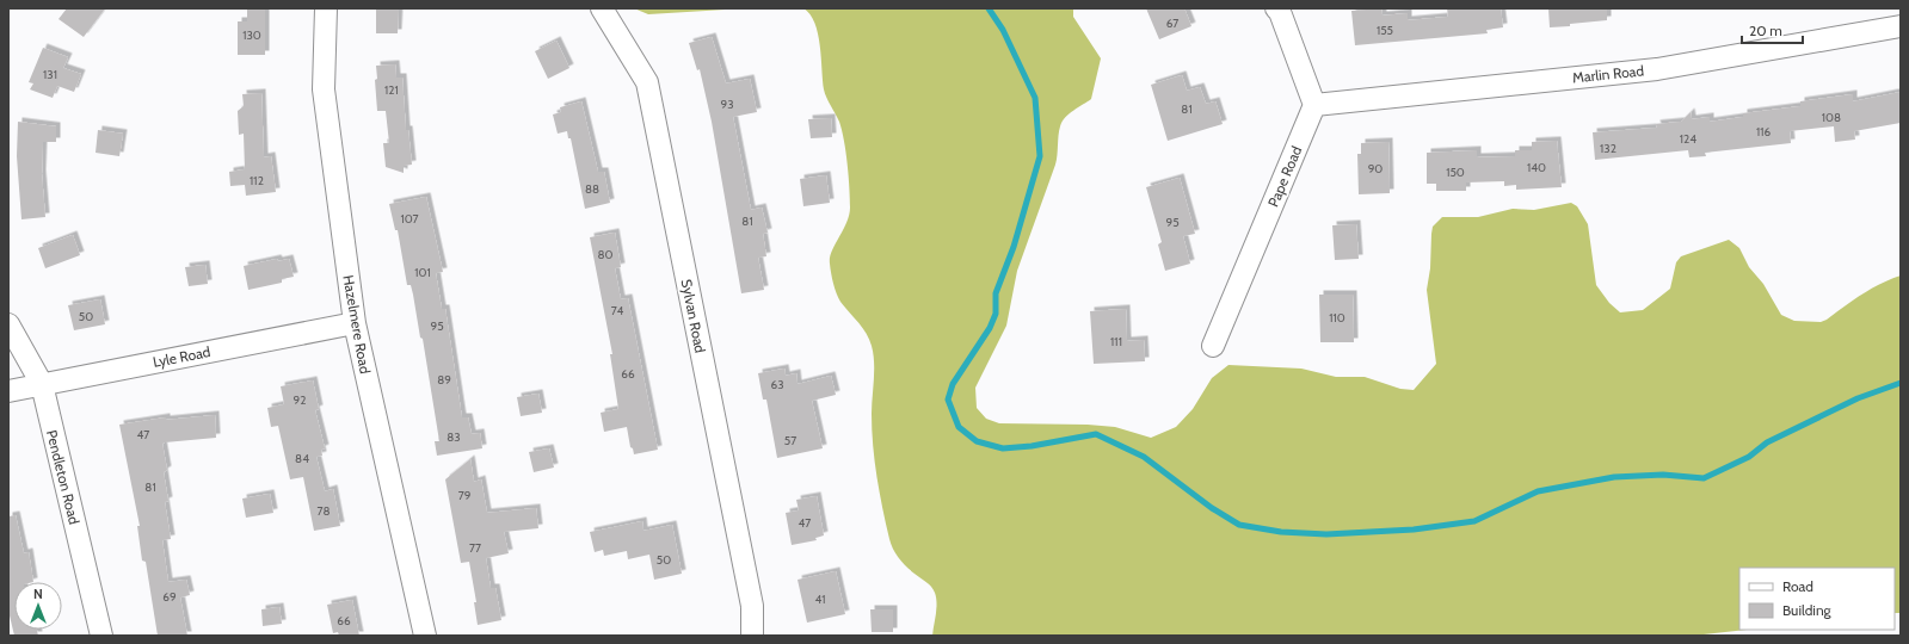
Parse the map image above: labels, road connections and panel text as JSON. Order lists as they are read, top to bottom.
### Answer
{
  "streets": {
    "street": [
      "Marlin Road",
      "Pape Road",
      "Sylvan Road",
      "Hazelmere Road",
      "Lyle Road",
      "Pendleton Road"
    ]
  },
  "crossings": [
    ["Marlin Road", "Pape Road"],
    ["Hazelmere Road", "Lyle Road"],
    ["Lyle Road", "Pendleton Road"]
  ],
  "house_numbers": [
    "67",
    "155",
    "130",
    "131",
    "121",
    "93",
    "81",
    "108",
    "116",
    "124",
    "132",
    "140",
    "90",
    "150",
    "112",
    "88",
    "107",
    "81",
    "95",
    "80",
    "101",
    "74",
    "50",
    "110",
    "95",
    "111",
    "66",
    "89",
    "63",
    "92",
    "47",
    "83",
    "57",
    "84",
    "81",
    "79",
    "78",
    "47",
    "77",
    "50",
    "69",
    "41",
    "66"
  ],
  "legend": ["Road", "Building"],
  "scale_bar": "20 m",
  "north": "top"
}
